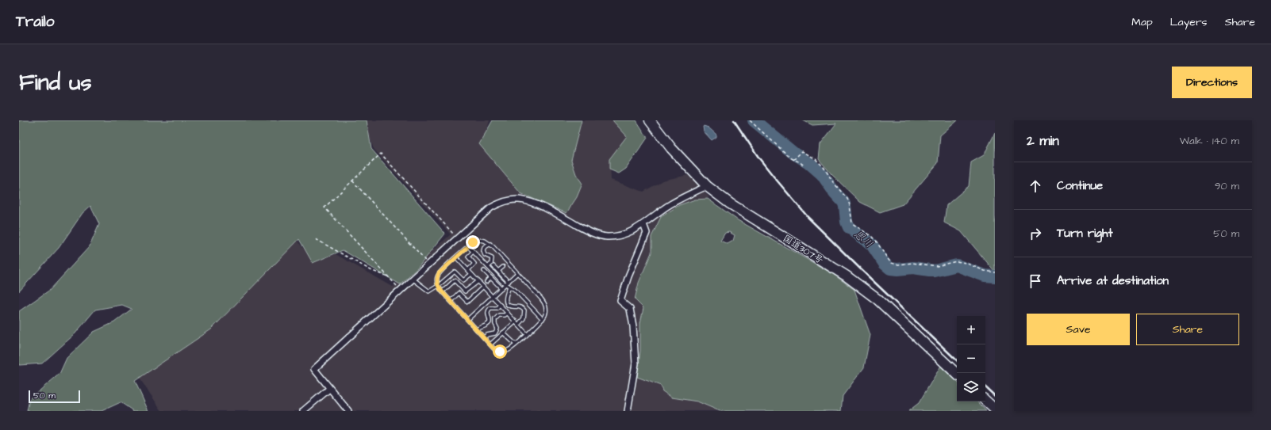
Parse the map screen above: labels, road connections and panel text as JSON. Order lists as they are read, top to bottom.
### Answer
{
  "streets": {
    "highway": ["国道307号"]
  },
  "water": ["思川"],
  "scale_bar": "50 m",
  "page": {
    "header": "Trailo",
    "nav": ["Map", "Layers", "Share"],
    "buttons": [
      "Directions",
      ["Save", "Share"]
    ],
    "title": "Find us",
    "heading": ["2 min", "Walk · 140 m"],
    "list": [
      ["Continue", "90 m"],
      ["Turn right", "50 m"],
      "Arrive at destination"
    ],
    "map_buttons": ["+", "−"],
    "scale": "50 m"
  }
}
